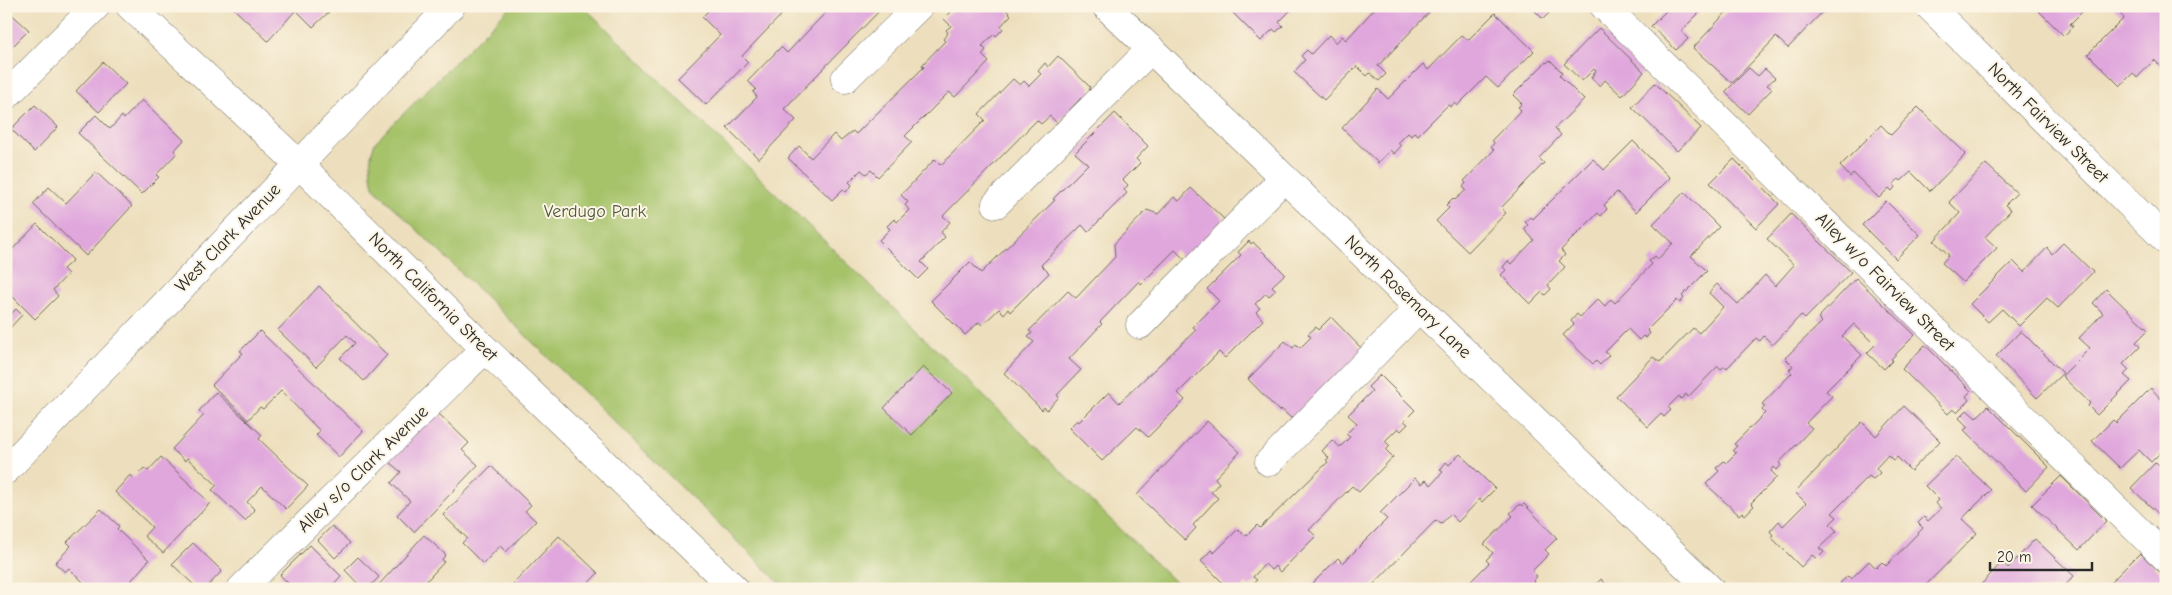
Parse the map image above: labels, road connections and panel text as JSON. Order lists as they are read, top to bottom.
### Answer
{
  "streets": {
    "street": [
      "North Fairview Street",
      "West Clark Avenue",
      "Alley w/o Fairview Street",
      "North California Street",
      "North Rosemary Lane",
      "Alley s/o Clark Avenue"
    ]
  },
  "crossings": [
    ["West Clark Avenue", "North California Street"],
    ["North California Street", "Alley s/o Clark Avenue"]
  ],
  "parks": ["Verdugo Park"],
  "scale_bar": "20 m"
}
